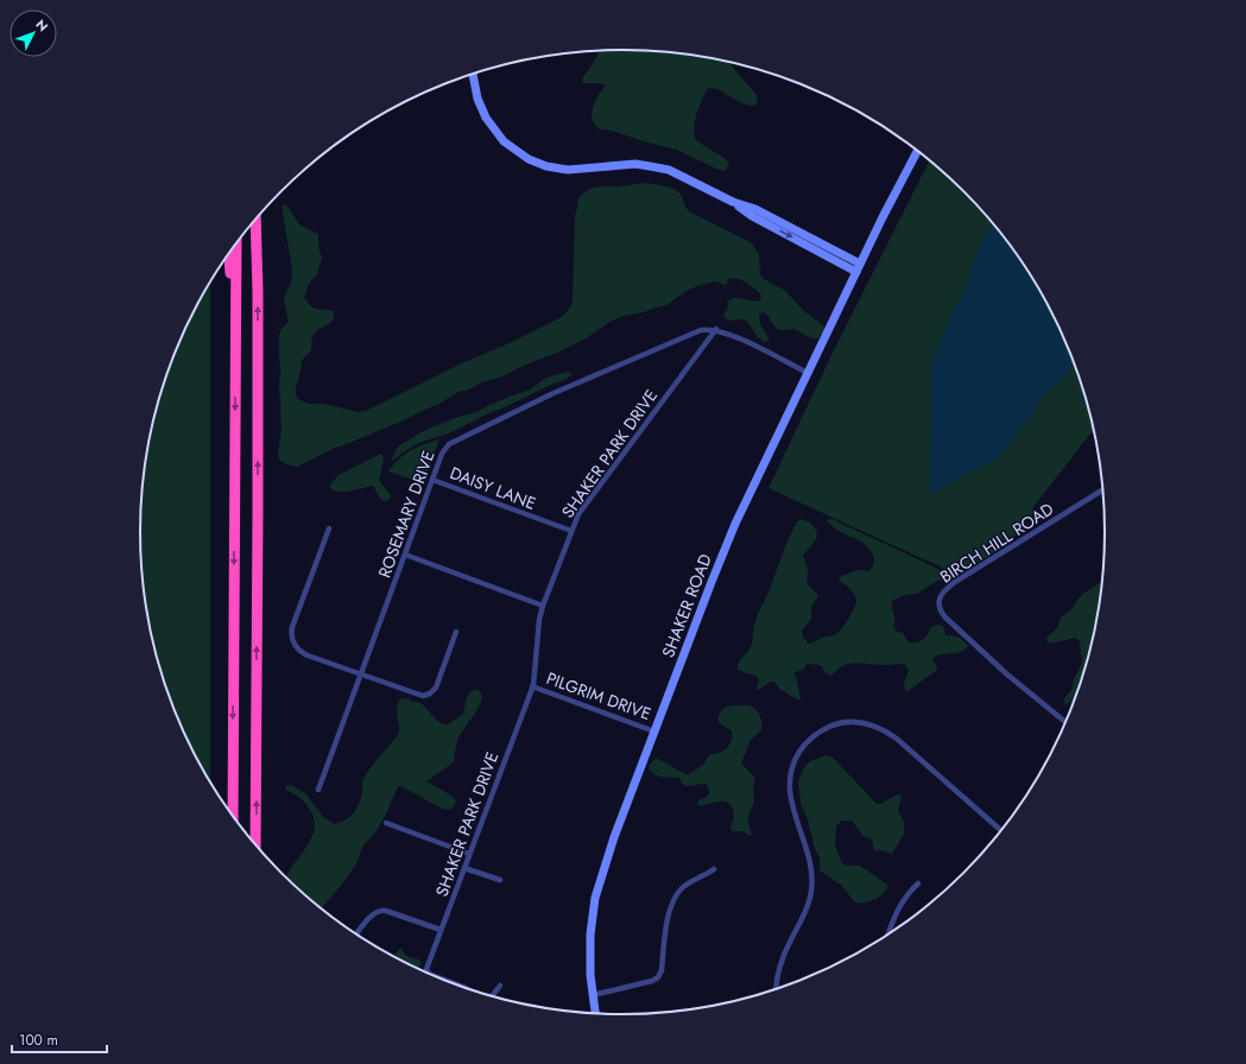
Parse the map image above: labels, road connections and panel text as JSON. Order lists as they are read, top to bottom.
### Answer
{
  "streets": {
    "main road": ["SHAKER ROAD"],
    "street": [
      "SHAKER PARK DRIVE",
      "DAISY LANE",
      "ROSEMARY DRIVE",
      "BIRCH HILL ROAD",
      "PILGRIM DRIVE"
    ]
  },
  "crossings": [
    ["SHAKER PARK DRIVE", "DAISY LANE"],
    ["SHAKER PARK DRIVE", "ROSEMARY DRIVE"],
    ["SHAKER PARK DRIVE", "PILGRIM DRIVE"],
    ["DAISY LANE", "ROSEMARY DRIVE"],
    ["SHAKER ROAD", "PILGRIM DRIVE"]
  ],
  "scale_bar": "100 m",
  "north": "top right"
}
